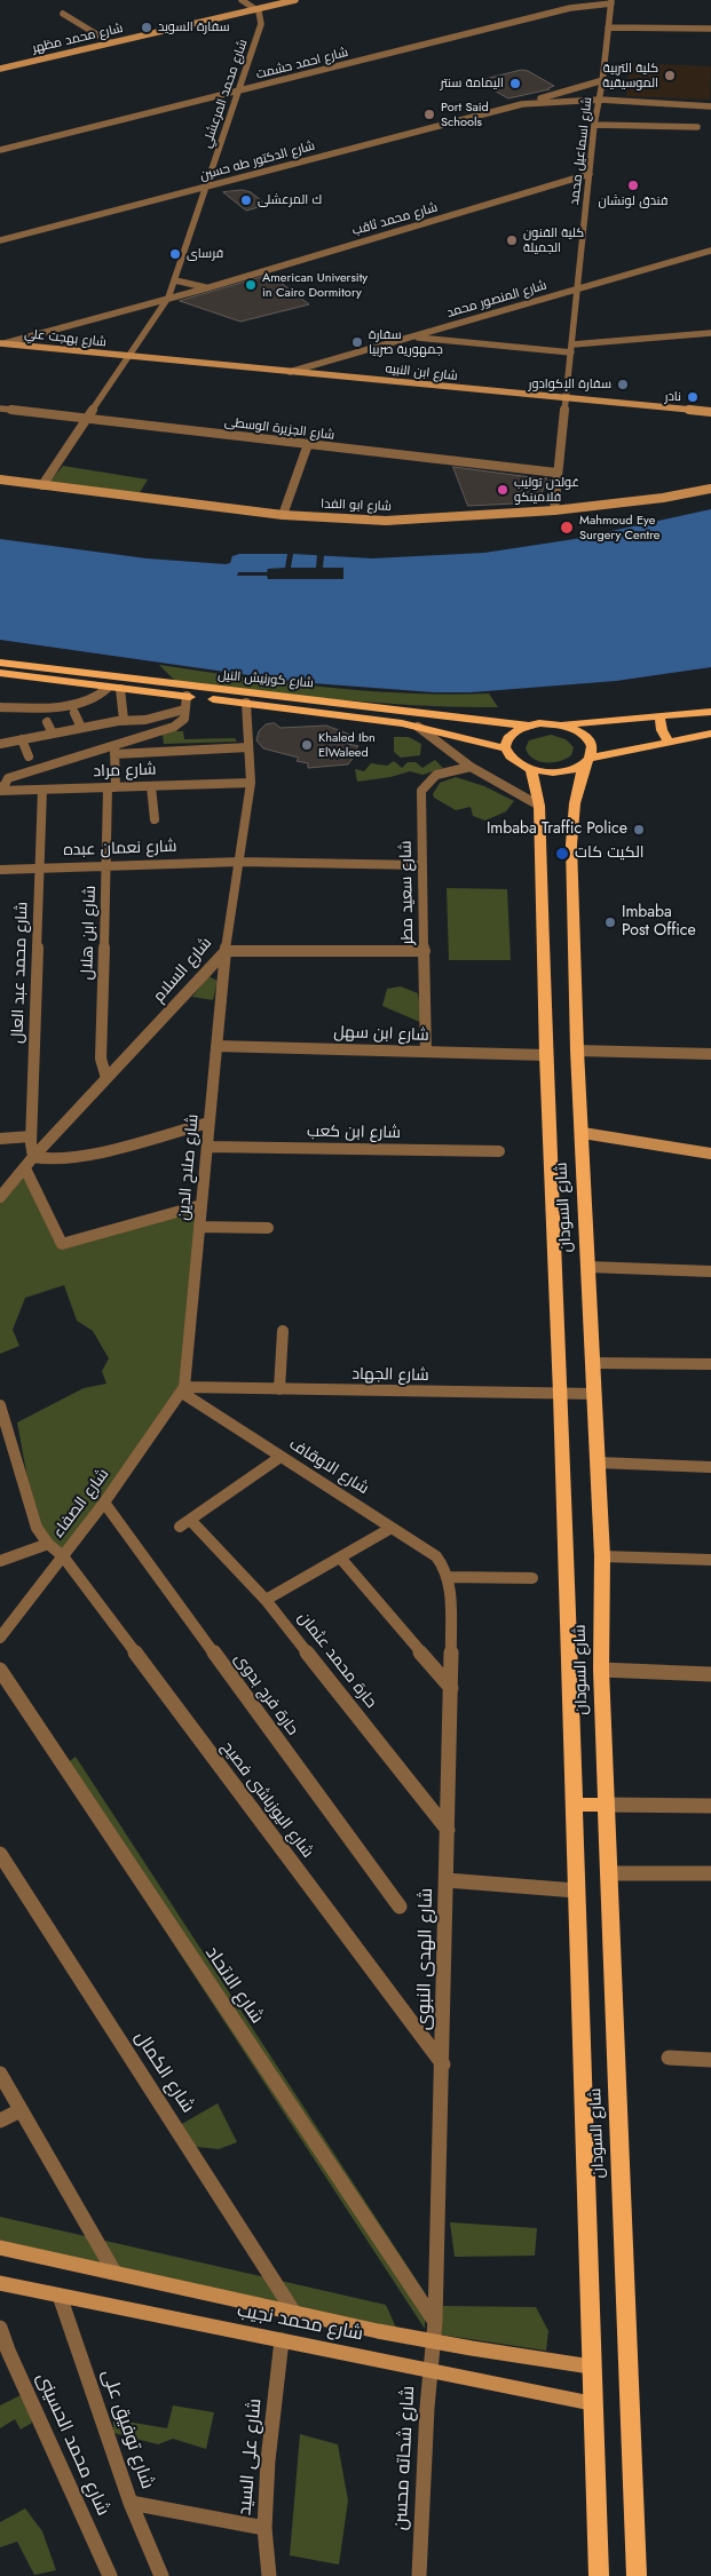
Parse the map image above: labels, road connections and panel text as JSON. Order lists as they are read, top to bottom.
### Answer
{
  "streets": {
    "main road": ["شارع كورنيش النيل", "شارع السودان"],
    "street": [
      "شارع محمد مظهر",
      "شارع احمد حشمت",
      "شارع محمد المرعشلي",
      "شارع اسماعيل محمد",
      "شارع الدكتور طه حسين",
      "شارع محمد ثاقب",
      "شارع المنصور محمد",
      "شارع بهجت علي",
      "شارع ابن النبيه",
      "شارع الجزيرة الوسطى",
      "شارع ابو الفدا",
      "شارع مراد",
      "شارع نعمان عبده",
      "شارع سعيد مطر",
      "شارع ابن هلال",
      "شارع السلام",
      "شارع محمد عبد العال",
      "شارع ابن سهل",
      "شارع ابن كعب",
      "شارع صلاح الدين",
      "شارع الجهاد",
      "شارع الاوقاف",
      "شارع الصفاء",
      "حارة محمد عثمان",
      "حارة فرج بدوى",
      "شارع اليوزباشى فصيح",
      "شارع الهدى النبوى",
      "شارع الاتحاد",
      "شارع الكمال",
      "شارع محمد نجيب",
      "شارع توفيق على",
      "شارع محمد الحسينى",
      "شارع على السيد",
      "شارع شحاته محسن"
    ]
  },
  "crossings": [
    ["شارع محمد مظهر", "شارع محمد المرعشلي"],
    ["شارع احمد حشمت", "شارع محمد المرعشلي"],
    ["شارع احمد حشمت", "شارع اسماعيل محمد"],
    ["شارع محمد المرعشلي", "شارع الدكتور طه حسين"],
    ["شارع محمد المرعشلي", "شارع محمد ثاقب"],
    ["شارع محمد المرعشلي", "شارع بهجت علي"],
    ["شارع محمد المرعشلي", "شارع ابن النبيه"],
    ["شارع محمد المرعشلي", "شارع الجزيرة الوسطى"],
    ["شارع محمد المرعشلي", "شارع ابو الفدا"],
    ["شارع اسماعيل محمد", "شارع الدكتور طه حسين"],
    ["شارع اسماعيل محمد", "شارع محمد ثاقب"],
    ["شارع اسماعيل محمد", "شارع المنصور محمد"],
    ["شارع اسماعيل محمد", "شارع ابن النبيه"],
    ["شارع اسماعيل محمد", "شارع الجزيرة الوسطى"],
    ["شارع اسماعيل محمد", "شارع ابو الفدا"],
    ["شارع محمد ثاقب", "شارع بهجت علي"],
    ["شارع المنصور محمد", "شارع ابن النبيه"],
    ["شارع بهجت علي", "شارع ابن النبيه"],
    ["شارع كورنيش النيل", "شارع السلام"],
    ["شارع مراد", "شارع ابن هلال"],
    ["شارع مراد", "شارع السلام"],
    ["شارع مراد", "شارع محمد عبد العال"],
    ["شارع نعمان عبده", "شارع سعيد مطر"],
    ["شارع نعمان عبده", "شارع ابن هلال"],
    ["شارع نعمان عبده", "شارع السلام"],
    ["شارع نعمان عبده", "شارع محمد عبد العال"],
    ["شارع سعيد مطر", "شارع ابن سهل"],
    ["شارع ابن هلال", "شارع السلام"],
    ["شارع السلام", "شارع محمد عبد العال"],
    ["شارع السلام", "شارع صلاح الدين"],
    ["شارع ابن سهل", "شارع صلاح الدين"],
    ["شارع ابن سهل", "شارع السودان"],
    ["شارع ابن كعب", "شارع صلاح الدين"],
    ["شارع صلاح الدين", "شارع الجهاد"],
    ["شارع صلاح الدين", "شارع الاوقاف"],
    ["شارع صلاح الدين", "شارع الصفاء"],
    ["شارع السودان", "شارع الجهاد"],
    ["شارع السودان", "شارع محمد نجيب"],
    ["شارع الجهاد", "شارع الاوقاف"],
    ["شارع الجهاد", "شارع الصفاء"],
    ["شارع الاوقاف", "شارع الصفاء"],
    ["شارع الاوقاف", "حارة محمد عثمان"],
    ["شارع الاوقاف", "شارع الهدى النبوى"],
    ["شارع الصفاء", "حارة فرج بدوى"],
    ["شارع الصفاء", "شارع اليوزباشى فصيح"],
    ["حارة محمد عثمان", "شارع الهدى النبوى"],
    ["شارع اليوزباشى فصيح", "شارع الهدى النبوى"],
    ["شارع الهدى النبوى", "شارع الاتحاد"],
    ["شارع الهدى النبوى", "شارع محمد نجيب"],
    ["شارع الهدى النبوى", "شارع شحاته محسن"],
    ["شارع الكمال", "شارع محمد نجيب"],
    ["شارع محمد نجيب", "شارع توفيق على"],
    ["شارع محمد نجيب", "شارع على السيد"],
    ["شارع محمد نجيب", "شارع شحاته محسن"]
  ],
  "places": [
    "سفارة السويد",
    "كلية التربية الموسيقية",
    "اليمامة سنتر",
    "Port Said Schools",
    "فندق لونشان",
    "ك المرعشلى",
    "كلية الفنون الجميلة",
    "فرساى",
    "American University in Cairo Dormitory",
    "سفارة جمهورية صربيا",
    "سفارة الإكوادور",
    "نادر",
    "غولدن توليب فلامينكو",
    "Mahmoud Eye Surgery Centre",
    "Khaled Ibn ElWaleed",
    "Imbaba Traffic Police",
    "الکيت کات",
    "Imbaba Post Office"
  ]
}
